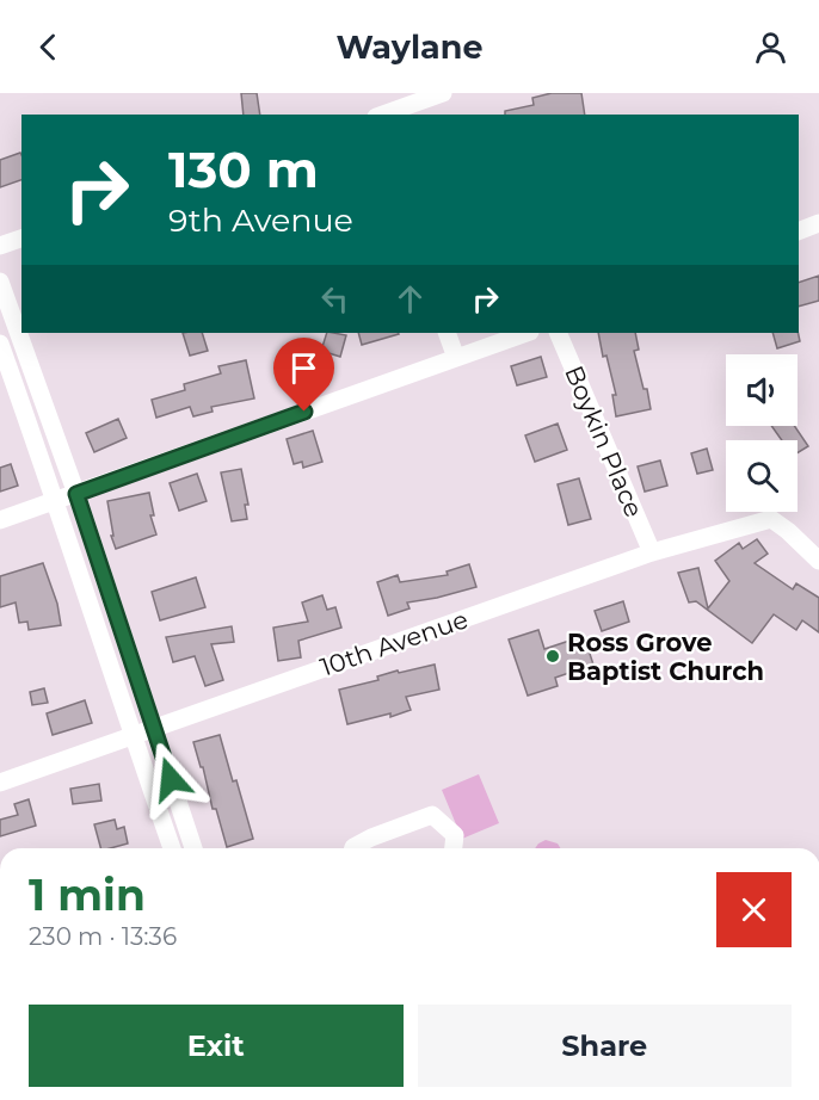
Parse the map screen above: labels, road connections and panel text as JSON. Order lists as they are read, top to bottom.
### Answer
{
  "streets": {
    "street": ["Boykin Place", "10th Avenue"]
  },
  "crossings": [
    ["Boykin Place", "10th Avenue"]
  ],
  "places": ["Ross Grove Baptist Church"],
  "page": {
    "header": "Waylane",
    "turn": ["130 m", "9th Avenue"],
    "heading": ["1 min", "230 m · 13:36"],
    "buttons": ["Exit", "Share"]
  }
}
